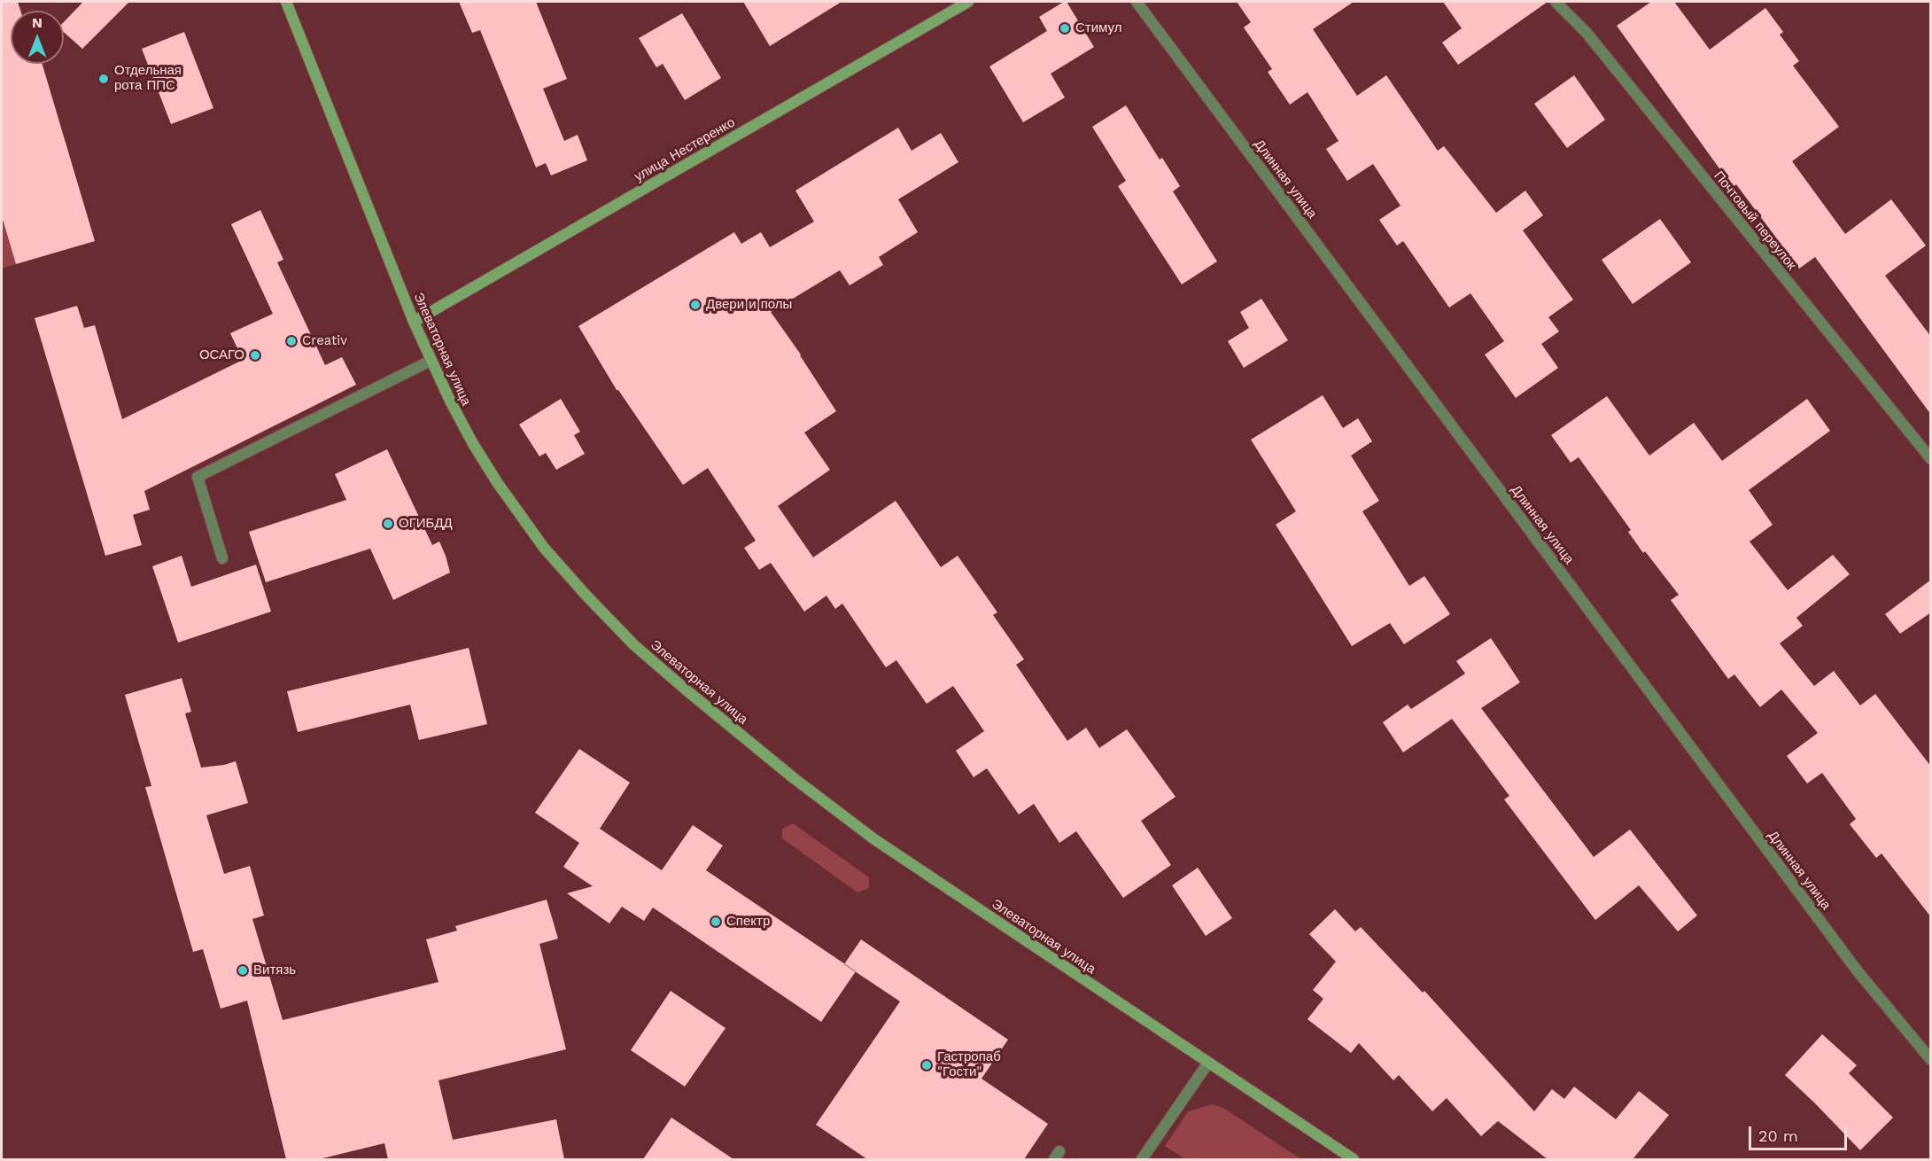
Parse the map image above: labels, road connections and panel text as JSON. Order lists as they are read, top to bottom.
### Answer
{
  "streets": {
    "street": [
      "улица Нестеренко",
      "Длинная улица",
      "Почтовый переулок",
      "Элеваторная улица"
    ]
  },
  "crossings": [
    ["улица Нестеренко", "Элеваторная улица"]
  ],
  "places": [
    "Стимул",
    "Отдельная рота ППС",
    "Двери и полы",
    "Creativ",
    "ОСАГО",
    "ОГИБДД",
    "Спектр",
    "Витязь",
    "Гастропаб \"Гости\""
  ],
  "scale_bar": "20 m",
  "north": "top"
}
